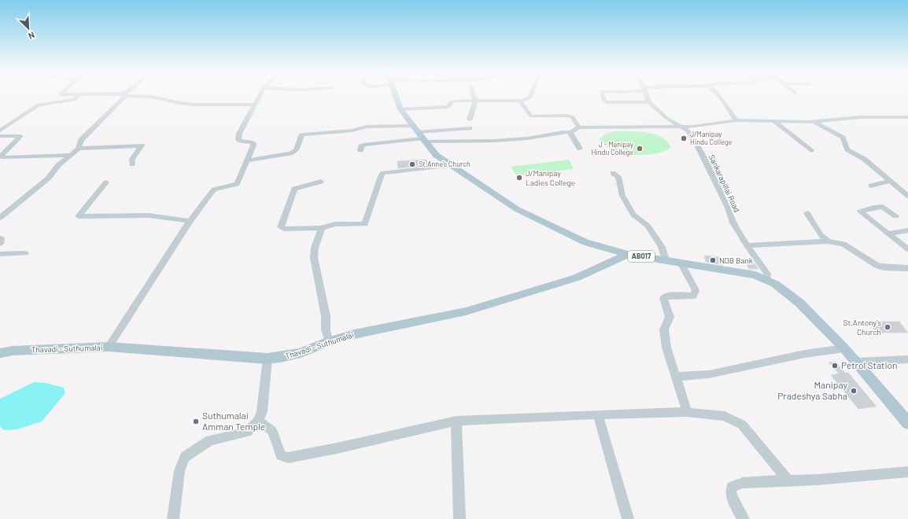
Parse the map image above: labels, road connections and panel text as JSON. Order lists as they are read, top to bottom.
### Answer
{
  "streets": {
    "main road": ["AB017", "Thavadi - Suthumalai"],
    "street": ["Sankarapillai Road"]
  },
  "crossings": [
    ["Sankarapillai Road", "AB017"],
    ["AB017", "Thavadi - Suthumalai"]
  ],
  "places": [
    "J/Manipay Hindu College",
    "J - Manipay Hindu College",
    "St.Anne's Church",
    "J/Manipay Ladies College",
    "NDB Bank",
    "St.Antony's Church",
    "Petrol Station",
    "Manipay Pradeshya Sabha",
    "Suthumalai Amman Temple"
  ],
  "north": "bottom right"
}
